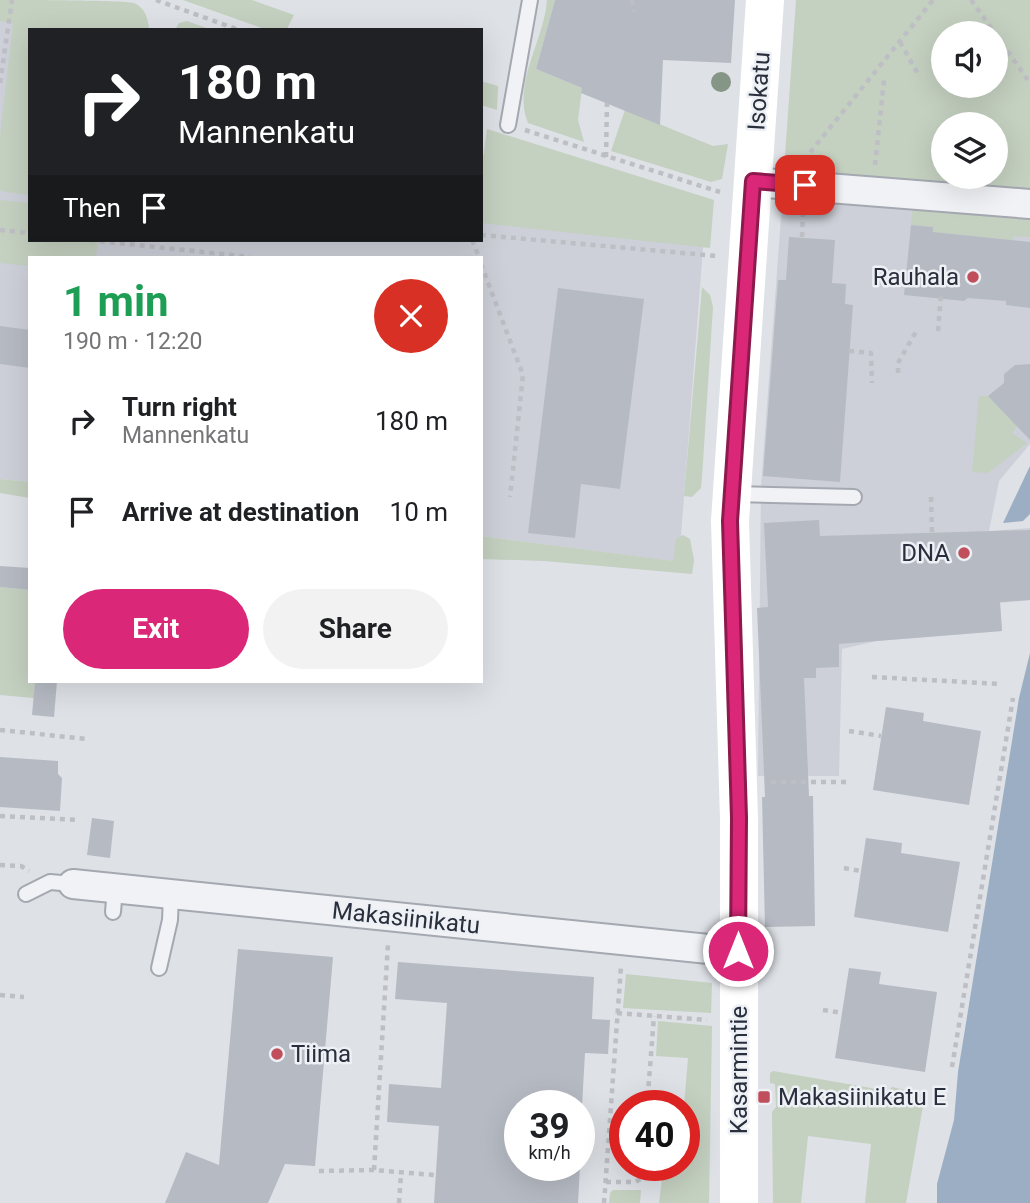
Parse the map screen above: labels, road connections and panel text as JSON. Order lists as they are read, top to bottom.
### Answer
{
  "streets": {
    "street": ["Isokatu", "Makasiinikatu", "Kasarmintie"]
  },
  "crossings": [
    ["Isokatu", "Kasarmintie"],
    ["Makasiinikatu", "Kasarmintie"]
  ],
  "places": {
    "other": ["Rauhala", "DNA", "Tiima"],
    "transit": ["Makasiinikatu E"]
  },
  "page": {
    "turn": ["180 m", "Mannenkatu"],
    "then": "Then",
    "heading": ["1 min", "190 m · 12:20"],
    "list": [
      {
        "name": "Turn right",
        "note": "Mannenkatu",
        "value": "180 m"
      },
      {
        "name": "Arrive at destination",
        "value": "10 m"
      }
    ],
    "buttons": ["Exit", "Share"],
    "speed": "39 km/h",
    "limit": "40"
  }
}
